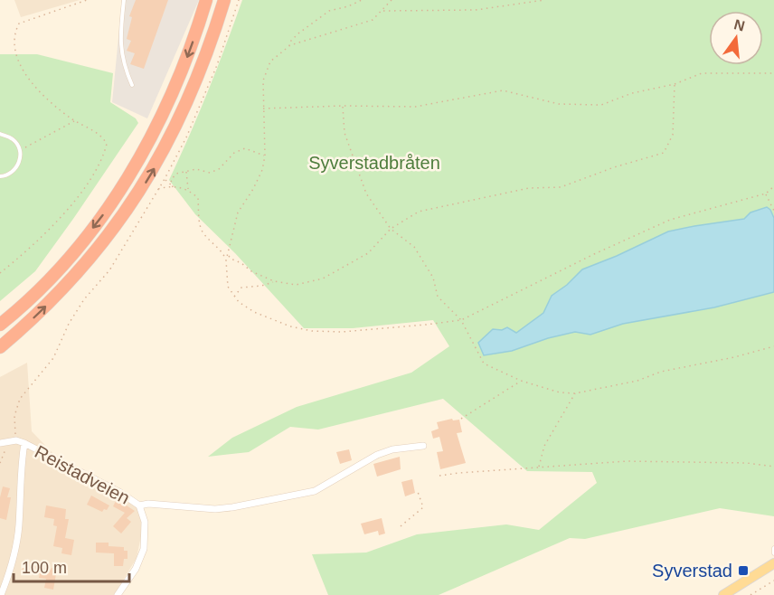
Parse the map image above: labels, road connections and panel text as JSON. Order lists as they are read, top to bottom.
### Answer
{
  "streets": {
    "street": ["Reistadveien"]
  },
  "parks": ["Syverstadbråten"],
  "places": {
    "transit": ["Syverstad"]
  },
  "scale_bar": "100 m",
  "north": "top"
}
